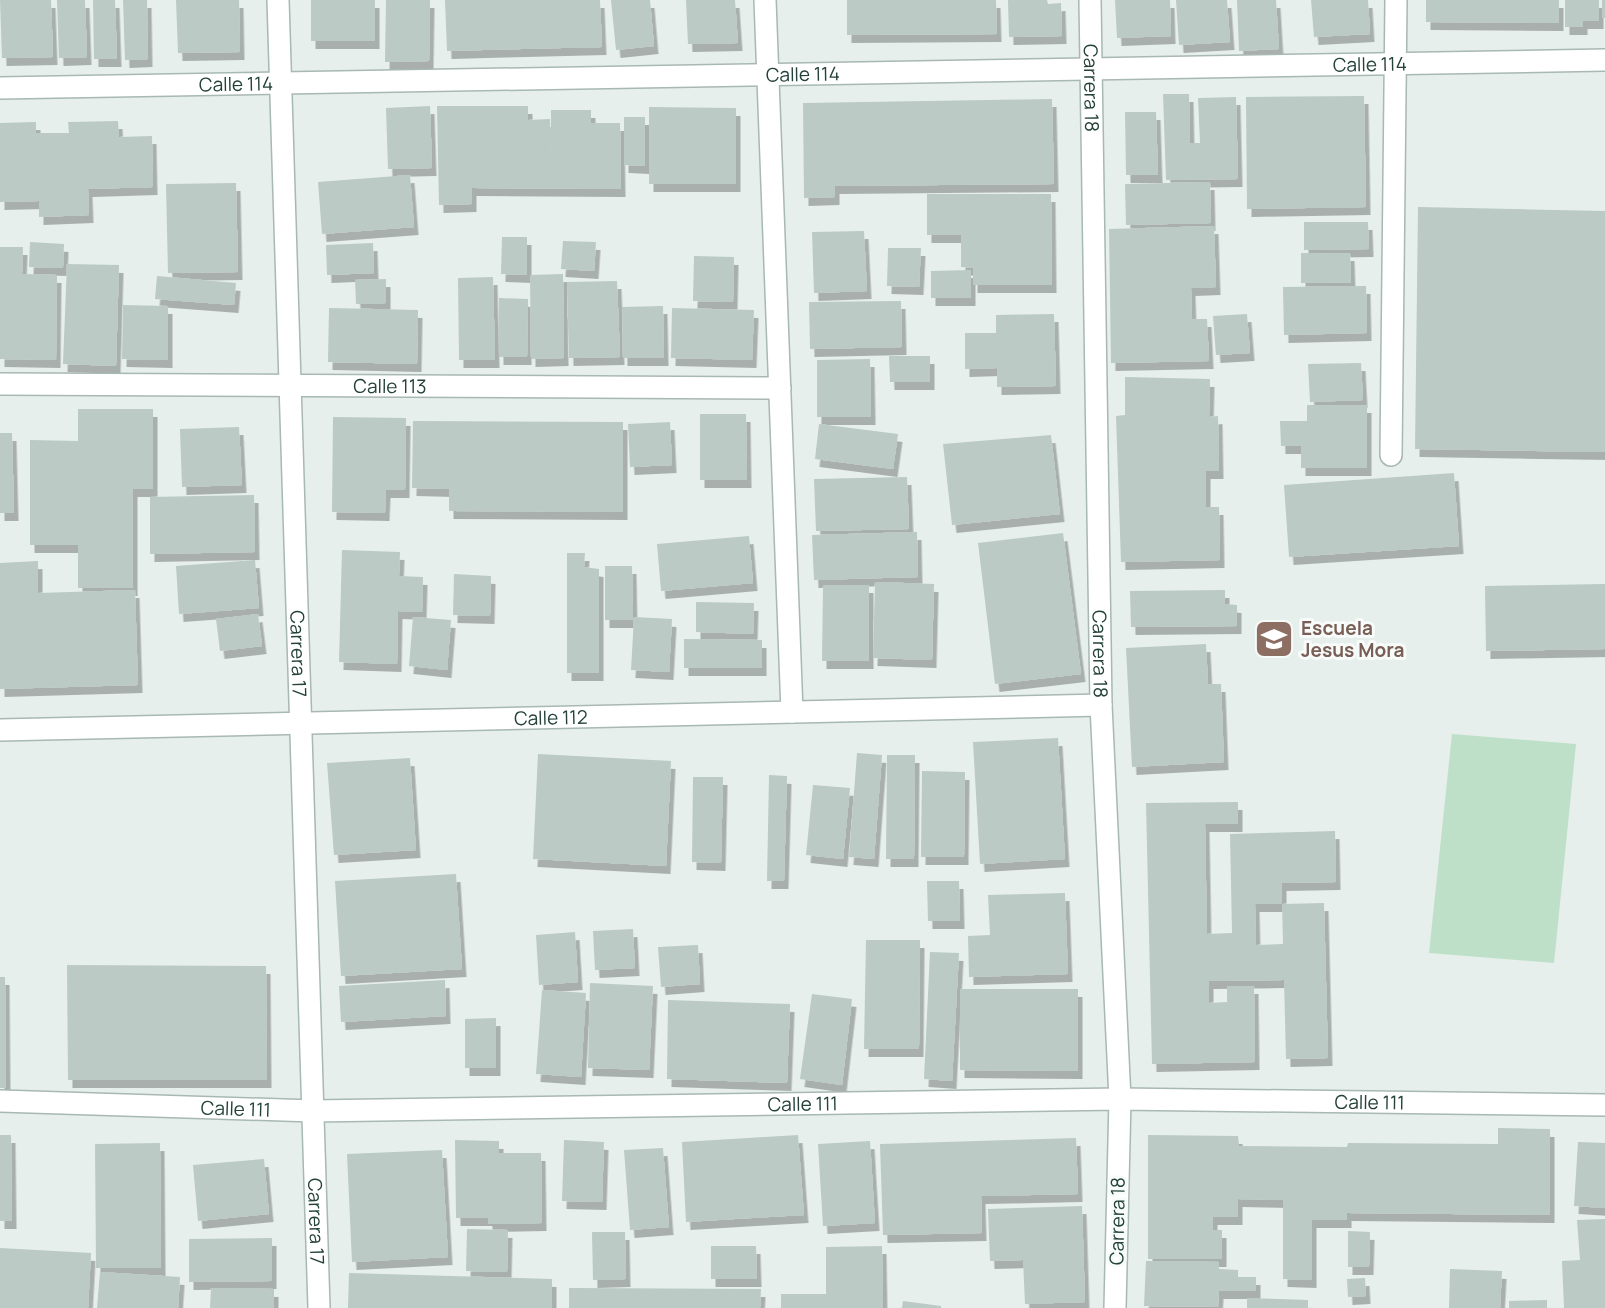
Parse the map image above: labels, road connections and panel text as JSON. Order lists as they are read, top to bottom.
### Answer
{
  "streets": {
    "street": [
      "Calle 114",
      "Carrera 18",
      "Calle 113",
      "Carrera 17",
      "Calle 112",
      "Calle 111"
    ]
  },
  "crossings": [
    ["Calle 114", "Carrera 18"],
    ["Calle 114", "Carrera 17"],
    ["Carrera 18", "Calle 112"],
    ["Carrera 18", "Calle 111"],
    ["Calle 113", "Carrera 17"],
    ["Carrera 17", "Calle 112"],
    ["Carrera 17", "Calle 111"]
  ],
  "places": {
    "school or university": ["Escuela Jesus Mora"]
  }
}
